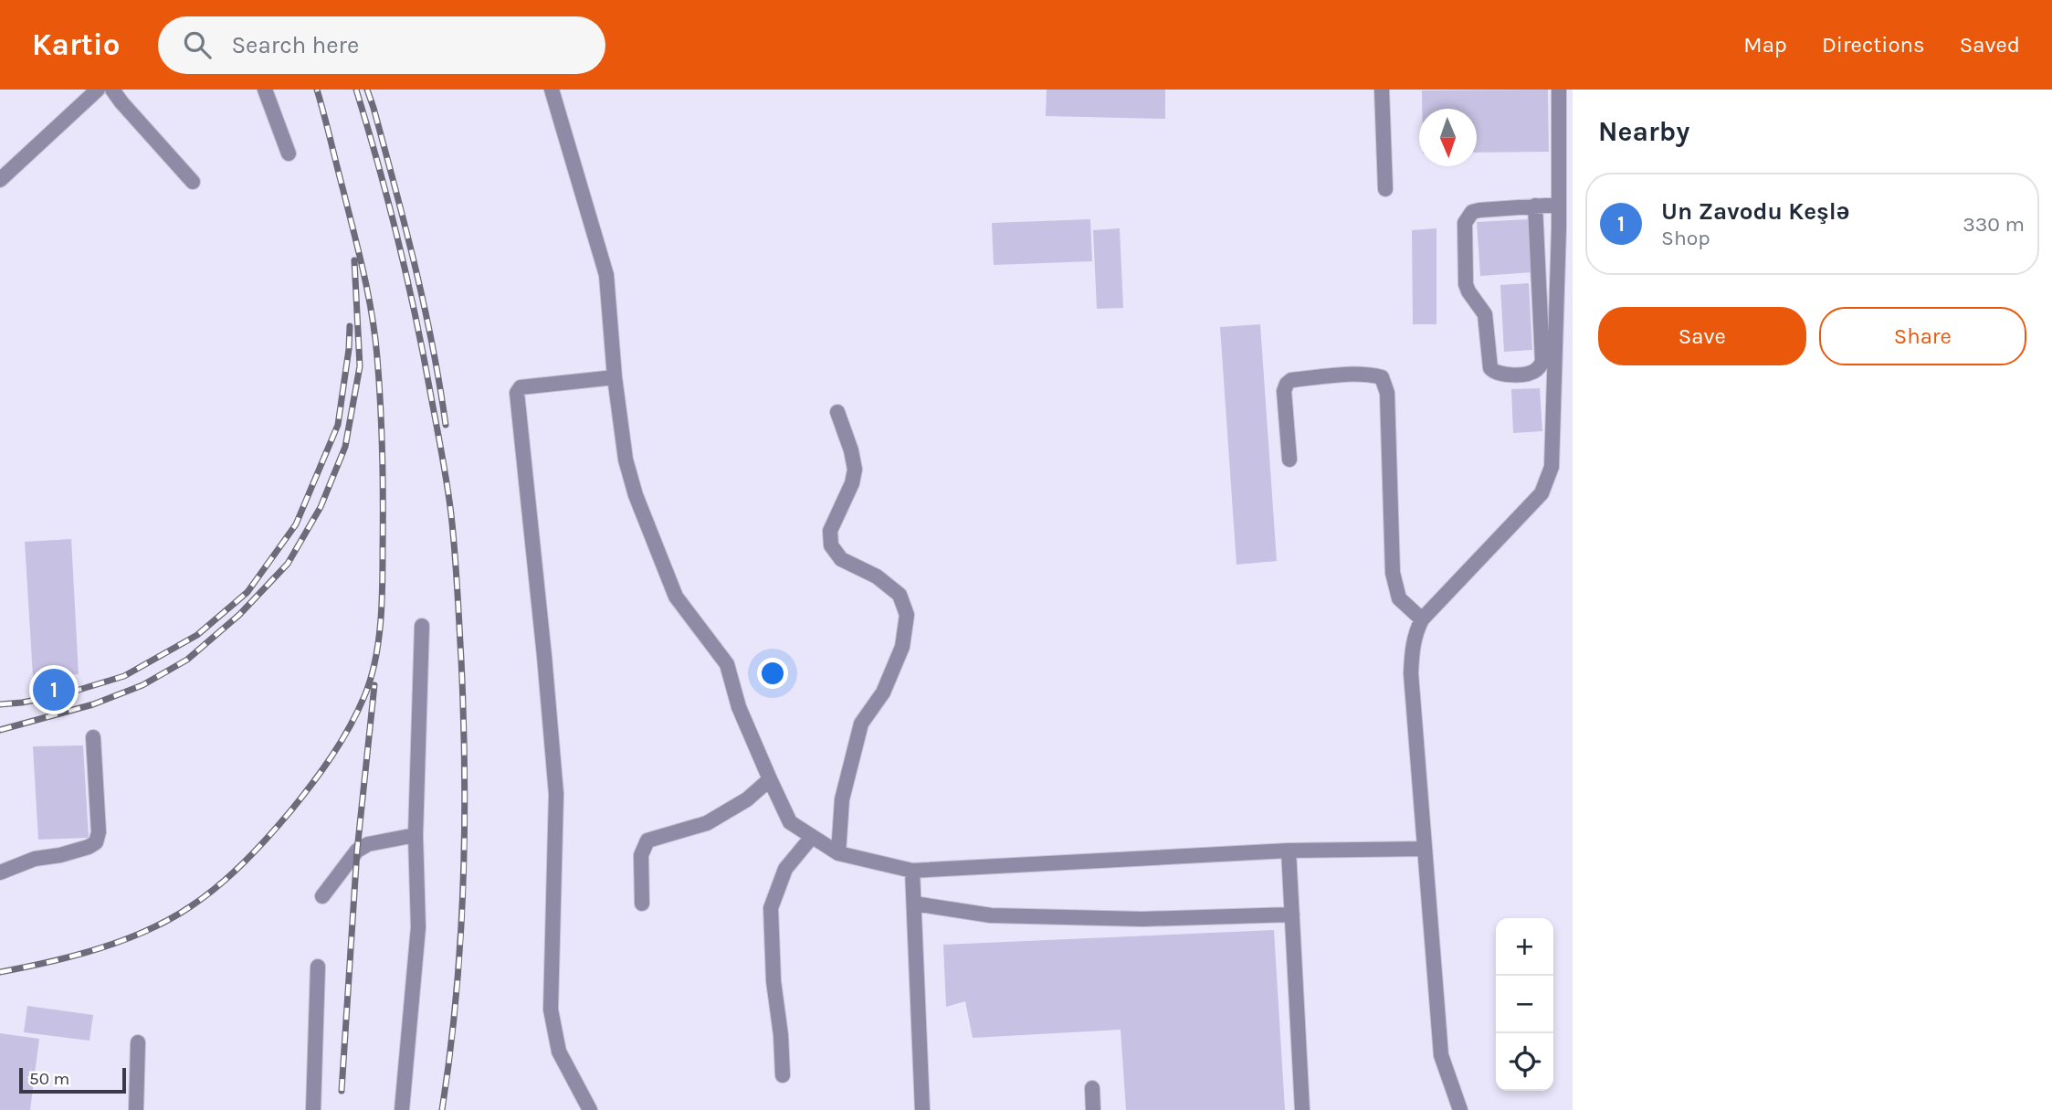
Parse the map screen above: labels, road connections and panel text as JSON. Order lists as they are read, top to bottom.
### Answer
{
  "scale_bar": "50 m",
  "north": "bottom",
  "page": {
    "header": "Kartio",
    "search": "Search here",
    "nav": ["Map", "Directions", "Saved"],
    "heading": "Nearby",
    "list": [
      {
        "mark": "1",
        "name": "Un Zavodu Keşlə",
        "note": "Shop",
        "value": "330 m"
      }
    ],
    "buttons": ["Save", "Share"],
    "pins": "1",
    "map_buttons": ["+", "−"],
    "scale": "50 m"
  }
}
